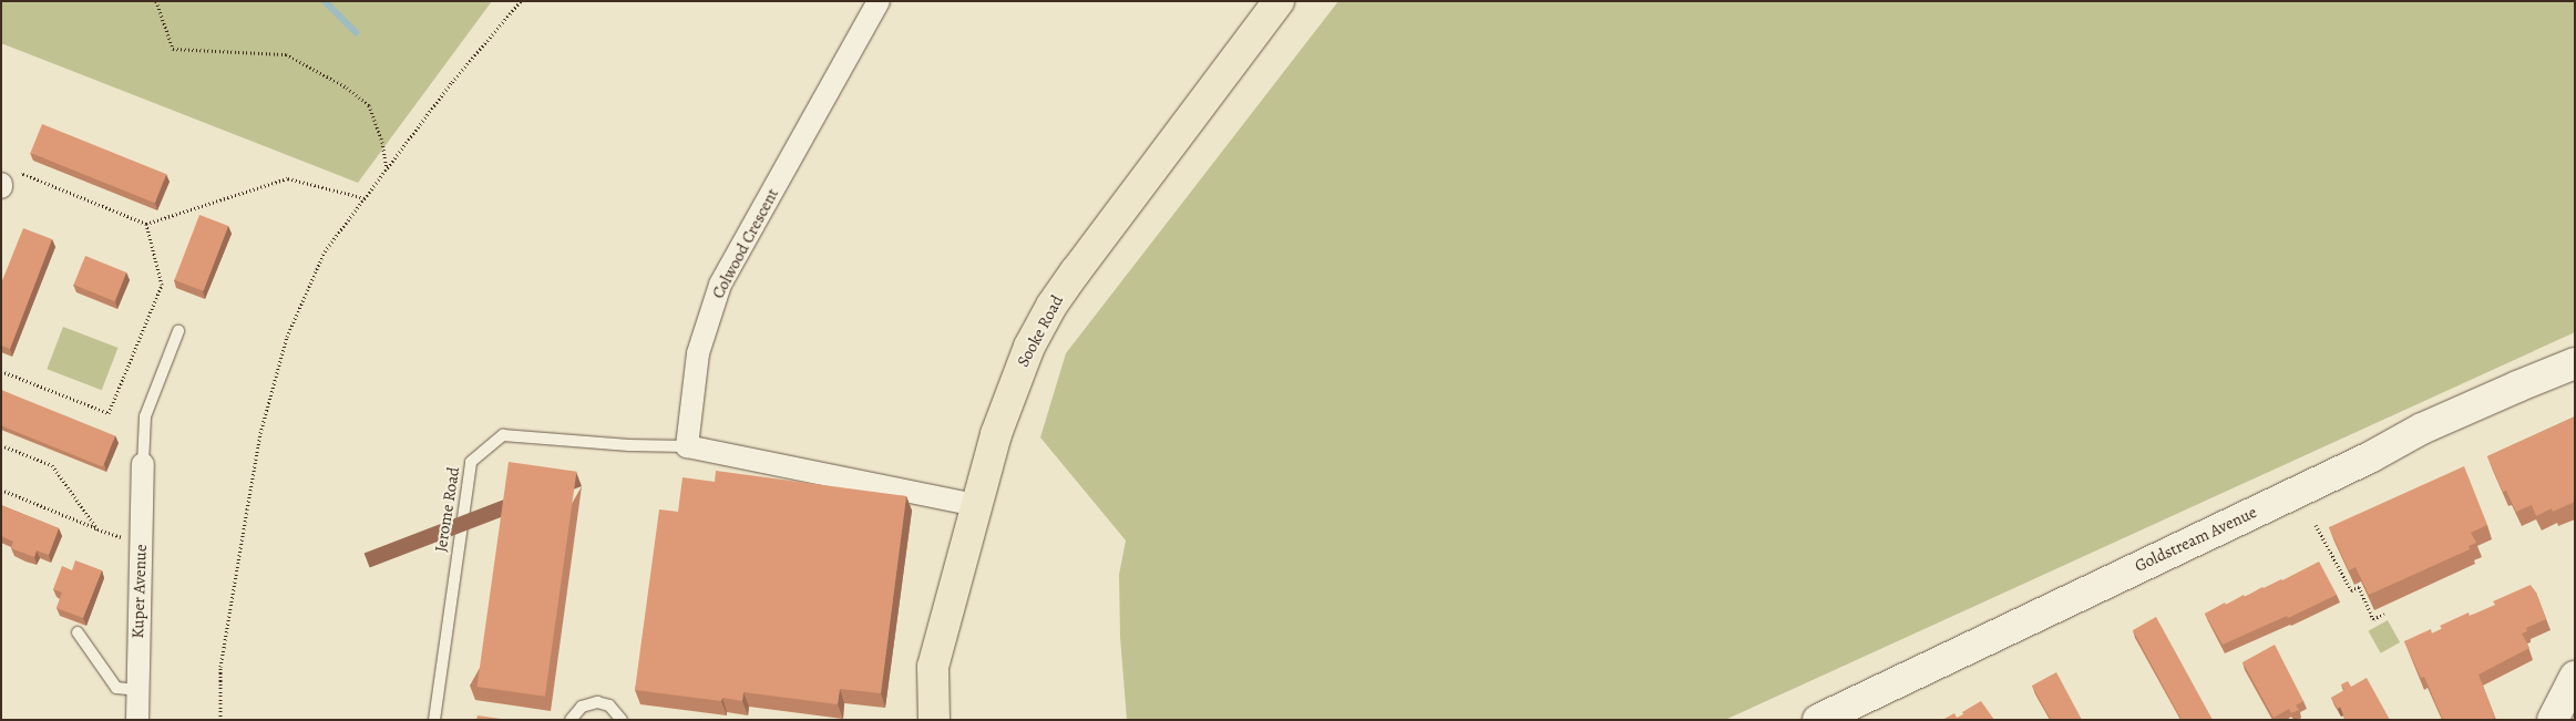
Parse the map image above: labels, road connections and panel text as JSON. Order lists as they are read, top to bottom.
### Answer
{
  "streets": {
    "main road": ["Sooke Road"],
    "street": ["Colwood Crescent", "Goldstream Avenue", "Kuper Avenue"],
    "lane": ["Jerome Road"]
  },
  "crossings": [
    ["Colwood Crescent", "Jerome Road"]
  ]
}
